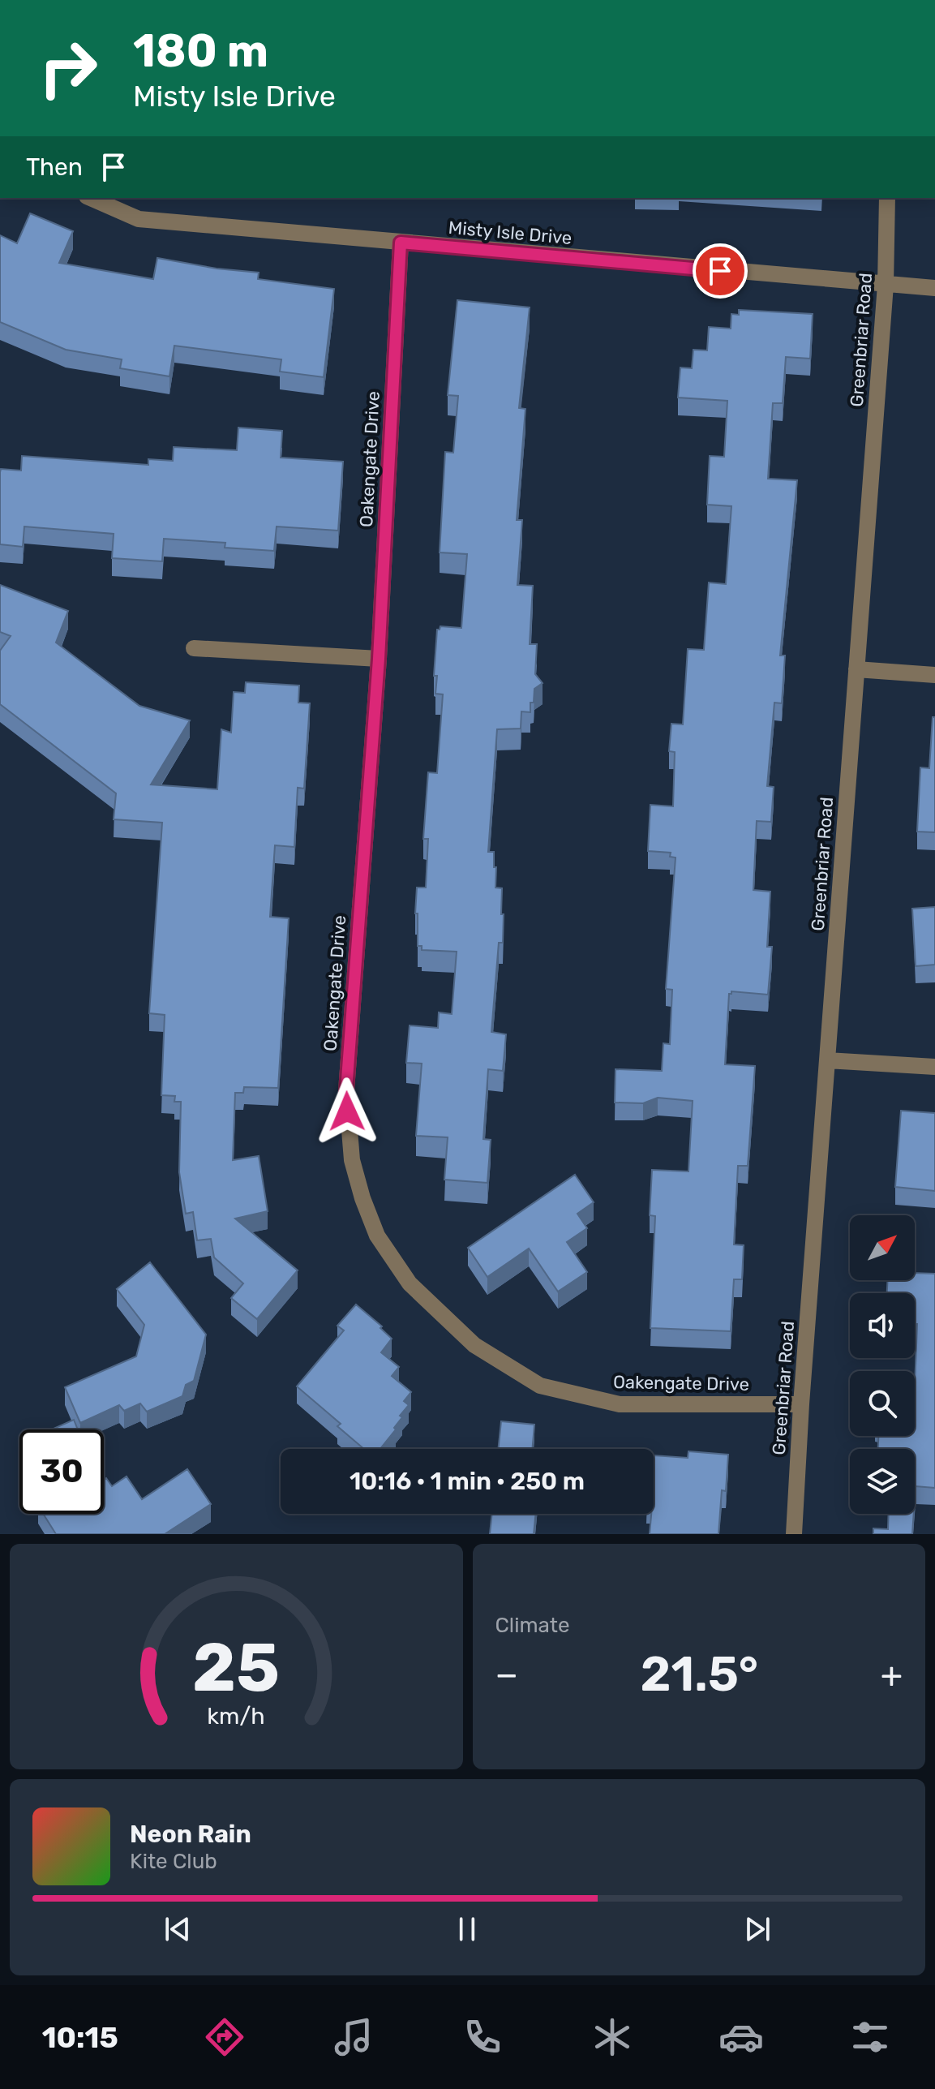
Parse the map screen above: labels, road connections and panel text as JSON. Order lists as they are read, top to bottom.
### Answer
{
  "streets": {
    "street": ["Misty Isle Drive", "Greenbriar Road", "Oakengate Drive"]
  },
  "crossings": [
    ["Misty Isle Drive", "Greenbriar Road"],
    ["Misty Isle Drive", "Oakengate Drive"],
    ["Greenbriar Road", "Oakengate Drive"]
  ],
  "north": "top right",
  "page": {
    "turn": ["180 m", "Misty Isle Drive"],
    "then": "Then",
    "limit": "30",
    "trip": "10:16 · 1 min · 250 m",
    "tile": "Climate",
    "heat": ["−", "21.5°", "+"],
    "song": ["Neon Rain", "Kite Club"],
    "tabs": "10:15",
    "gauge": ["25", "km/h"]
  }
}
